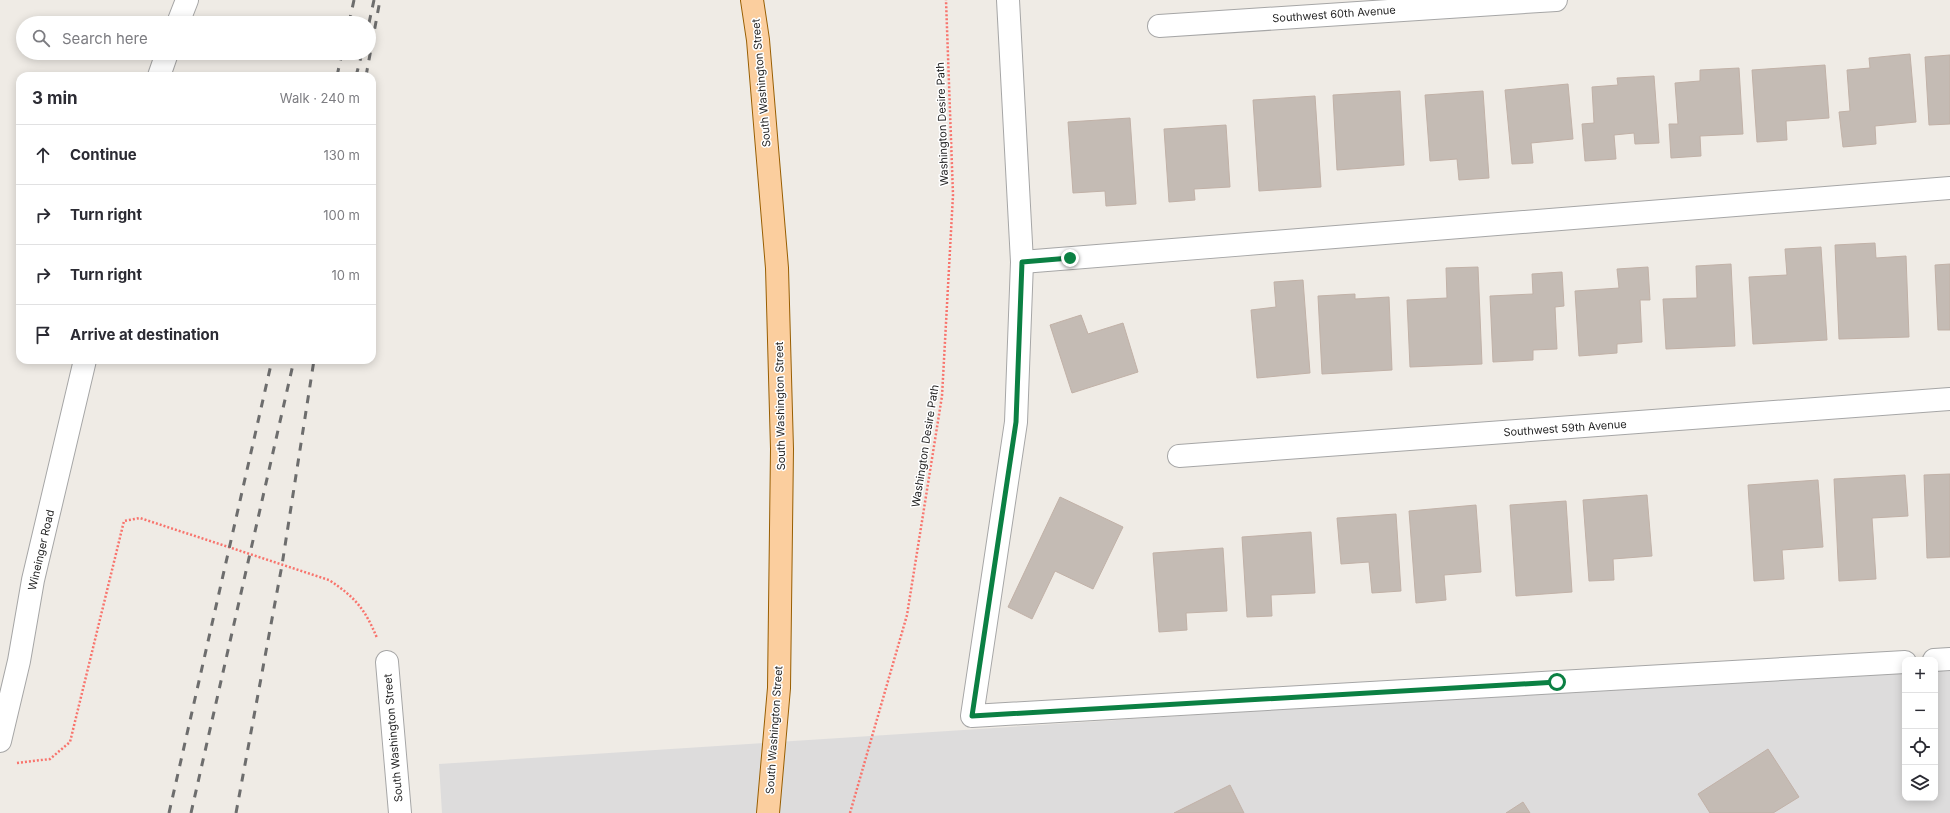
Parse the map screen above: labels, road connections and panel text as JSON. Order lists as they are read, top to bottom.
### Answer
{
  "streets": {
    "main road": ["South Washington Street"],
    "street": ["Southwest 60th Avenue", "Southwest 59th Avenue", "Wineinger Road"],
    "path": ["Washington Desire Path"]
  },
  "page": {
    "search": "Search here",
    "heading": ["3 min", "Walk · 240 m"],
    "list": [
      ["Continue", "130 m"],
      ["Turn right", "100 m"],
      ["Turn right", "10 m"],
      "Arrive at destination"
    ],
    "map_buttons": ["+", "−"]
  }
}
